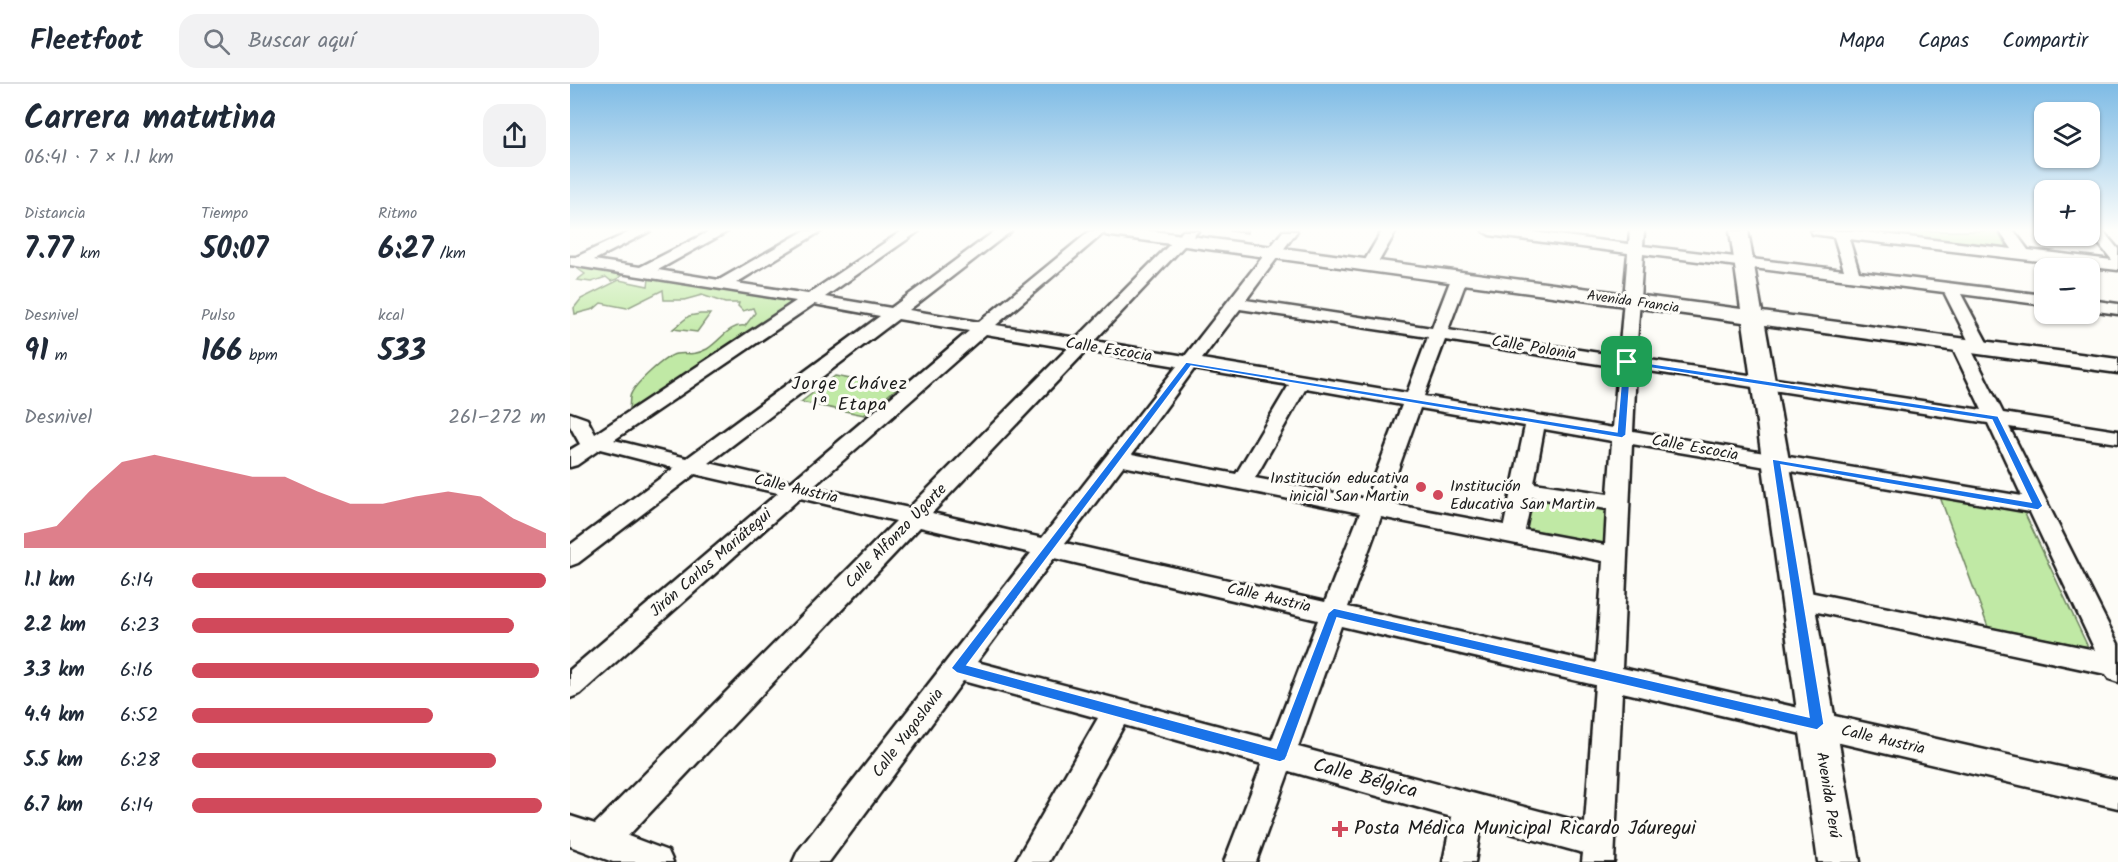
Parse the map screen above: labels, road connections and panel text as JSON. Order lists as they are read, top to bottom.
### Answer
{
  "streets": {
    "street": [
      "Avenida Francia",
      "Calle Polonia",
      "Calle Escocia",
      "Calle Austria",
      "Calle Alfonzo Ugarte",
      "Jirón Carlos Mariátegui",
      "Calle Yugoslavia",
      "Calle Bélgica",
      "Avenida Perú"
    ]
  },
  "crossings": [
    ["Avenida Francia", "Avenida Perú"],
    ["Calle Polonia", "Calle Yugoslavia"],
    ["Calle Polonia", "Avenida Perú"],
    ["Calle Escocia", "Calle Alfonzo Ugarte"],
    ["Calle Escocia", "Jirón Carlos Mariátegui"],
    ["Calle Escocia", "Calle Yugoslavia"],
    ["Calle Escocia", "Avenida Perú"],
    ["Calle Austria", "Calle Alfonzo Ugarte"],
    ["Calle Austria", "Jirón Carlos Mariátegui"],
    ["Calle Austria", "Calle Yugoslavia"],
    ["Calle Austria", "Avenida Perú"],
    ["Calle Yugoslavia", "Calle Bélgica"]
  ],
  "districts": ["Jorge Chávez 1ª Etapa"],
  "places": {
    "other": ["Institución educativa inicial San Martin", "Institución Educativa San Martin"],
    "health": ["Posta Médica Municipal Ricardo Jáuregui"]
  },
  "page": {
    "header": "Fleetfoot",
    "search": "Buscar aquí",
    "nav": ["Mapa", "Capas", "Compartir"],
    "heading": ["Carrera matutina", "06:41 · 7 × 1.1 km"],
    "map_buttons": ["+", "−"],
    "stats": [
      ["Distancia", "7.77 km"],
      ["Tiempo", "50:07"],
      ["Ritmo", "6:27 /km"],
      ["Desnivel", "91 m"],
      ["Pulso", "166 bpm"],
      ["kcal", "533"]
    ],
    "chart": ["Desnivel", "261–272 m"],
    "list": [
      {
        "name": "1.1 km",
        "note": "6:14"
      },
      {
        "name": "2.2 km",
        "note": "6:23"
      },
      {
        "name": "3.3 km",
        "note": "6:16"
      },
      {
        "name": "4.4 km",
        "note": "6:52"
      },
      {
        "name": "5.5 km",
        "note": "6:28"
      },
      {
        "name": "6.7 km",
        "note": "6:14"
      }
    ]
  }
}
